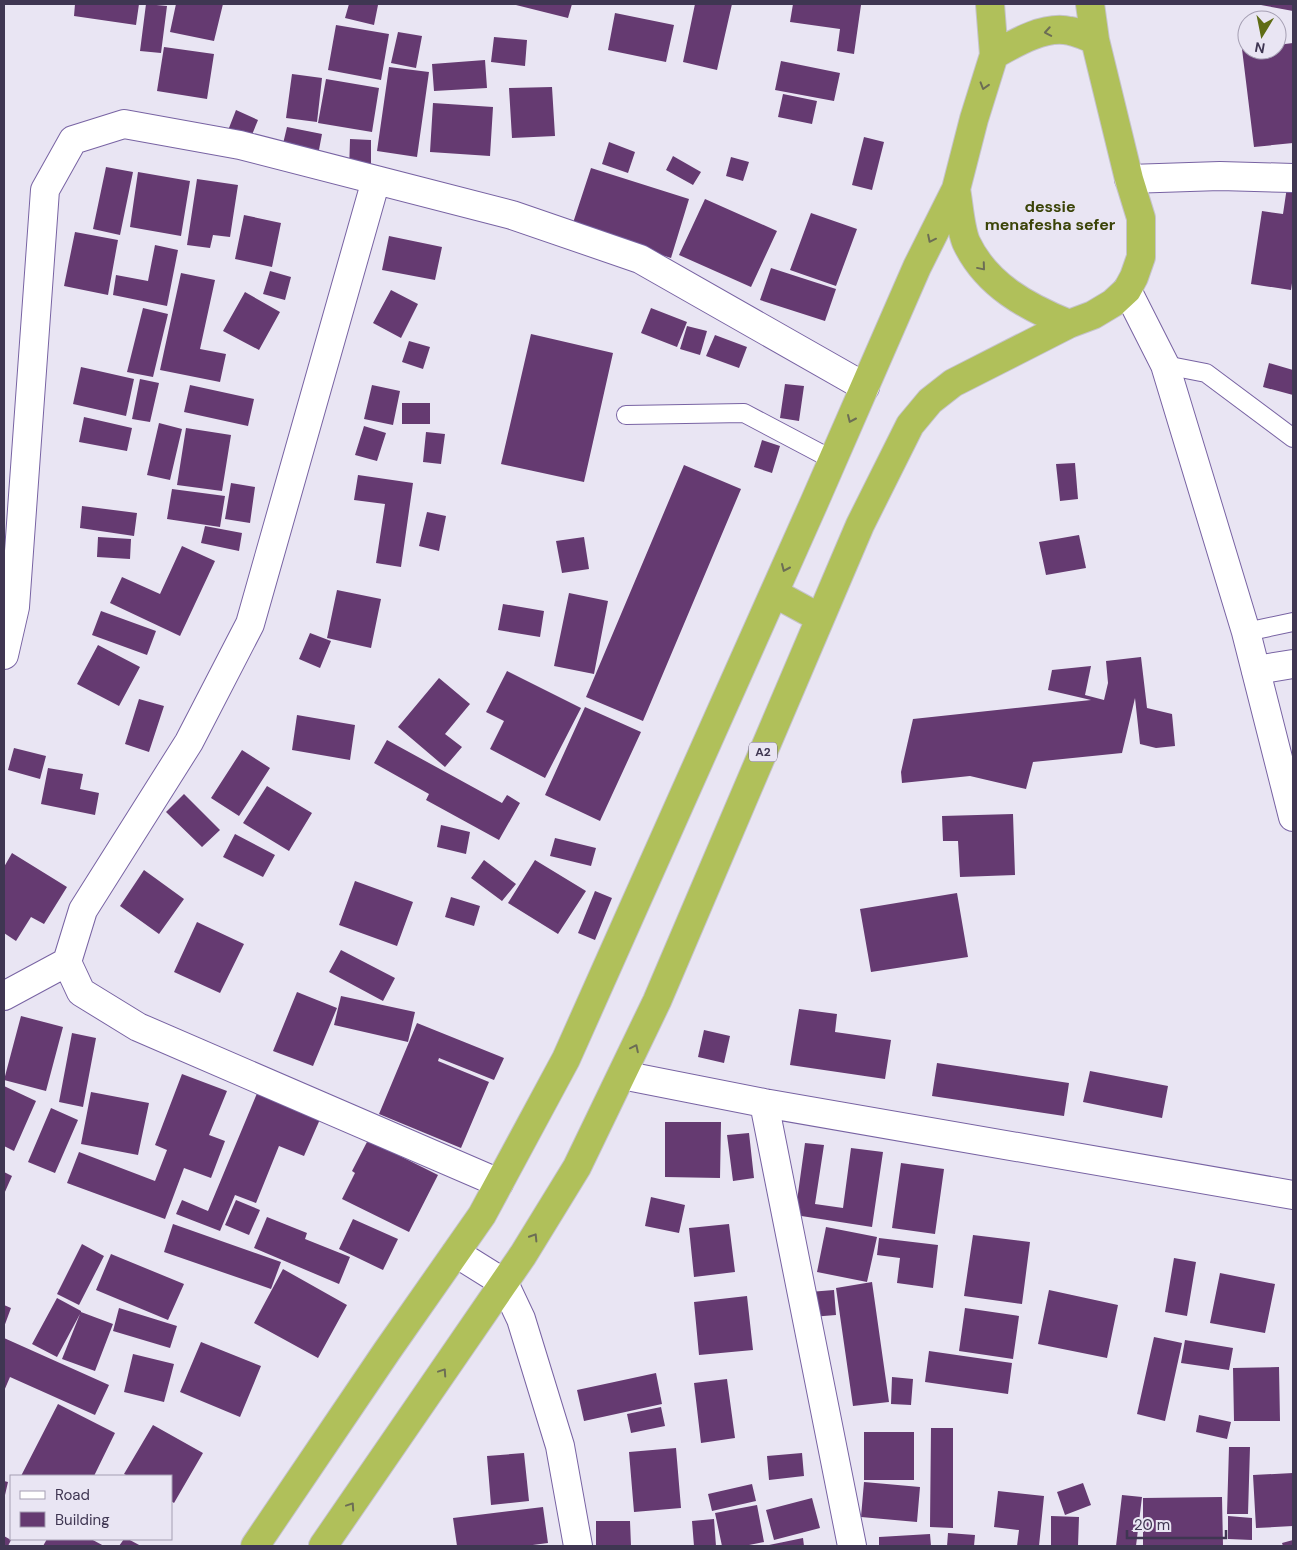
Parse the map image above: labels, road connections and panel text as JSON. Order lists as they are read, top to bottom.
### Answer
{
  "streets": {
    "highway": ["A2"]
  },
  "districts": ["dessie menafesha sefer"],
  "legend": ["Road", "Building"],
  "scale_bar": "20 m",
  "north": "bottom"
}
